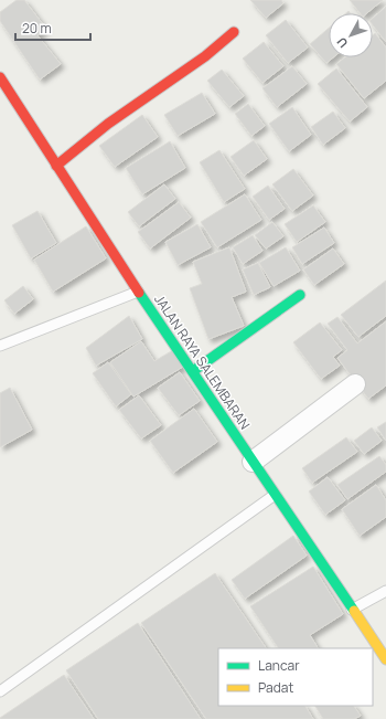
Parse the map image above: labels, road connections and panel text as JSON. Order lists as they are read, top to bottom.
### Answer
{
  "streets": {
    "main road": ["JALAN RAYA SALEMBARAN"]
  },
  "legend": ["Lancar", "Padat"],
  "scale_bar": "20 m",
  "north": "bottom left"
}
